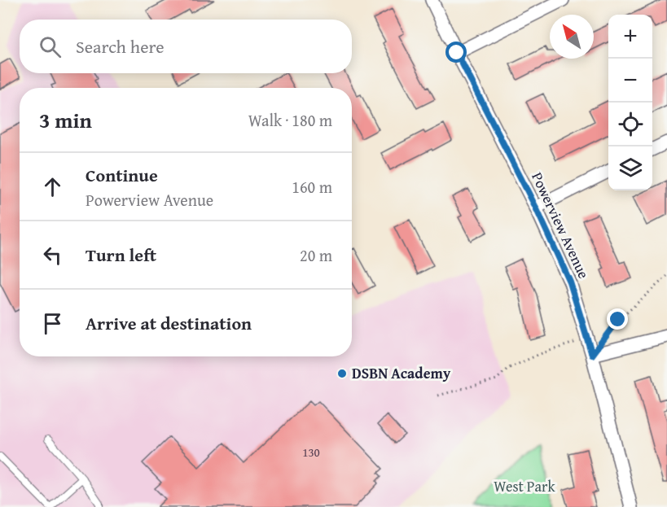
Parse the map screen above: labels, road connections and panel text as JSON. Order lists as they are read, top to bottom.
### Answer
{
  "streets": {
    "street": ["Powerview Avenue"]
  },
  "parks": ["West Park"],
  "places": ["DSBN Academy"],
  "house_numbers": ["130"],
  "north": "top left",
  "page": {
    "map_buttons": ["+", "−"],
    "search": "Search here",
    "heading": ["3 min", "Walk · 180 m"],
    "list": [
      ["Continue", "Powerview Avenue", "160 m"],
      ["Turn left", "20 m"],
      "Arrive at destination"
    ]
  }
}
